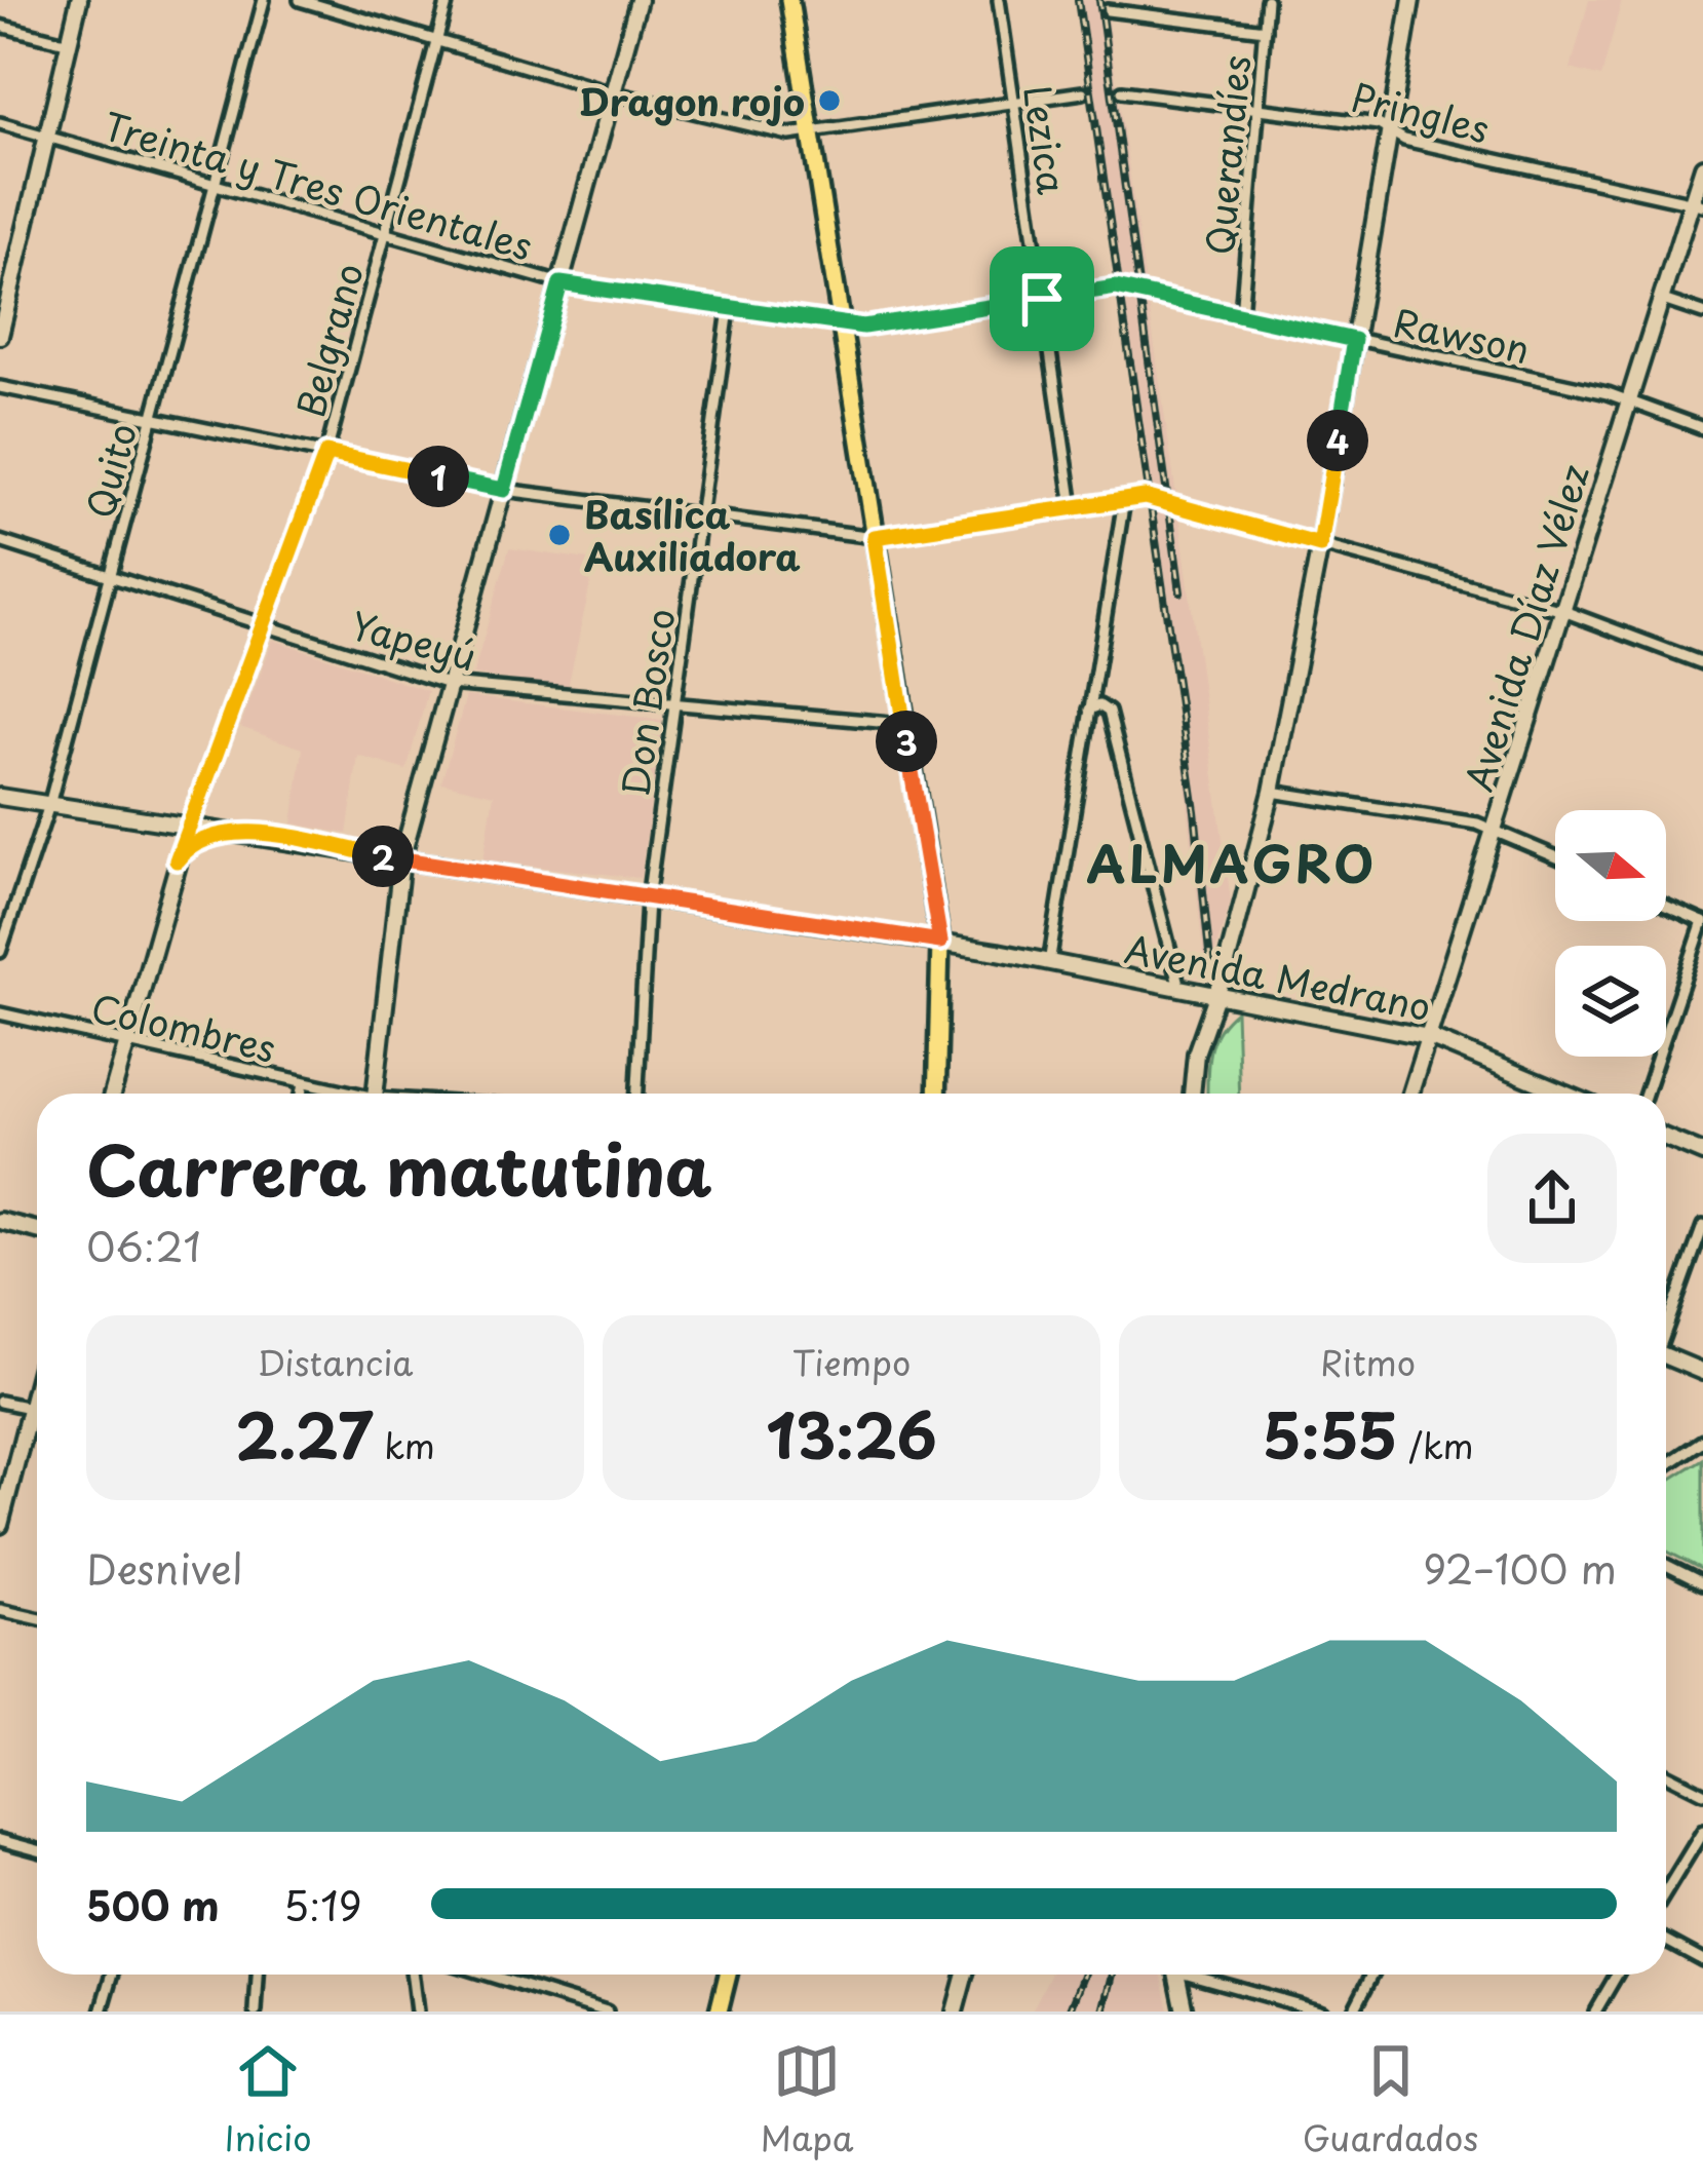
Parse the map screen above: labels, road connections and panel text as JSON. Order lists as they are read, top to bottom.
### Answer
{
  "streets": {
    "main road": ["Avenida Díaz Vélez", "Avenida Medrano"],
    "street": [
      "Pringles",
      "Lezica",
      "Querandíes",
      "Treinta y Tres Orientales",
      "Rawson",
      "Belgrano",
      "Quito",
      "Yapeyú",
      "Don Bosco",
      "Colombres"
    ]
  },
  "crossings": [
    ["Pringles", "Querandíes"],
    ["Pringles", "Avenida Díaz Vélez"],
    ["Lezica", "Rawson"],
    ["Querandíes", "Rawson"],
    ["Treinta y Tres Orientales", "Rawson"],
    ["Treinta y Tres Orientales", "Belgrano"],
    ["Treinta y Tres Orientales", "Quito"],
    ["Treinta y Tres Orientales", "Don Bosco"],
    ["Rawson", "Avenida Díaz Vélez"],
    ["Belgrano", "Yapeyú"],
    ["Belgrano", "Avenida Medrano"],
    ["Quito", "Yapeyú"],
    ["Quito", "Avenida Medrano"],
    ["Avenida Díaz Vélez", "Avenida Medrano"],
    ["Yapeyú", "Don Bosco"],
    ["Don Bosco", "Avenida Medrano"]
  ],
  "districts": ["ALMAGRO"],
  "places": ["Dragon rojo", "Basílica Auxiliadora"],
  "north": "right",
  "page": {
    "pins": [
      "4",
      "1",
      "3",
      "2"
    ],
    "heading": ["Carrera matutina", "06:21"],
    "stats": [
      ["Distancia", "2.27 km"],
      ["Tiempo", "13:26"],
      ["Ritmo", "5:55 /km"]
    ],
    "chart": ["Desnivel", "92–100 m"],
    "list": [
      {
        "name": "500 m",
        "note": "5:19"
      }
    ],
    "tabs": ["Inicio", "Mapa", "Guardados"]
  }
}
